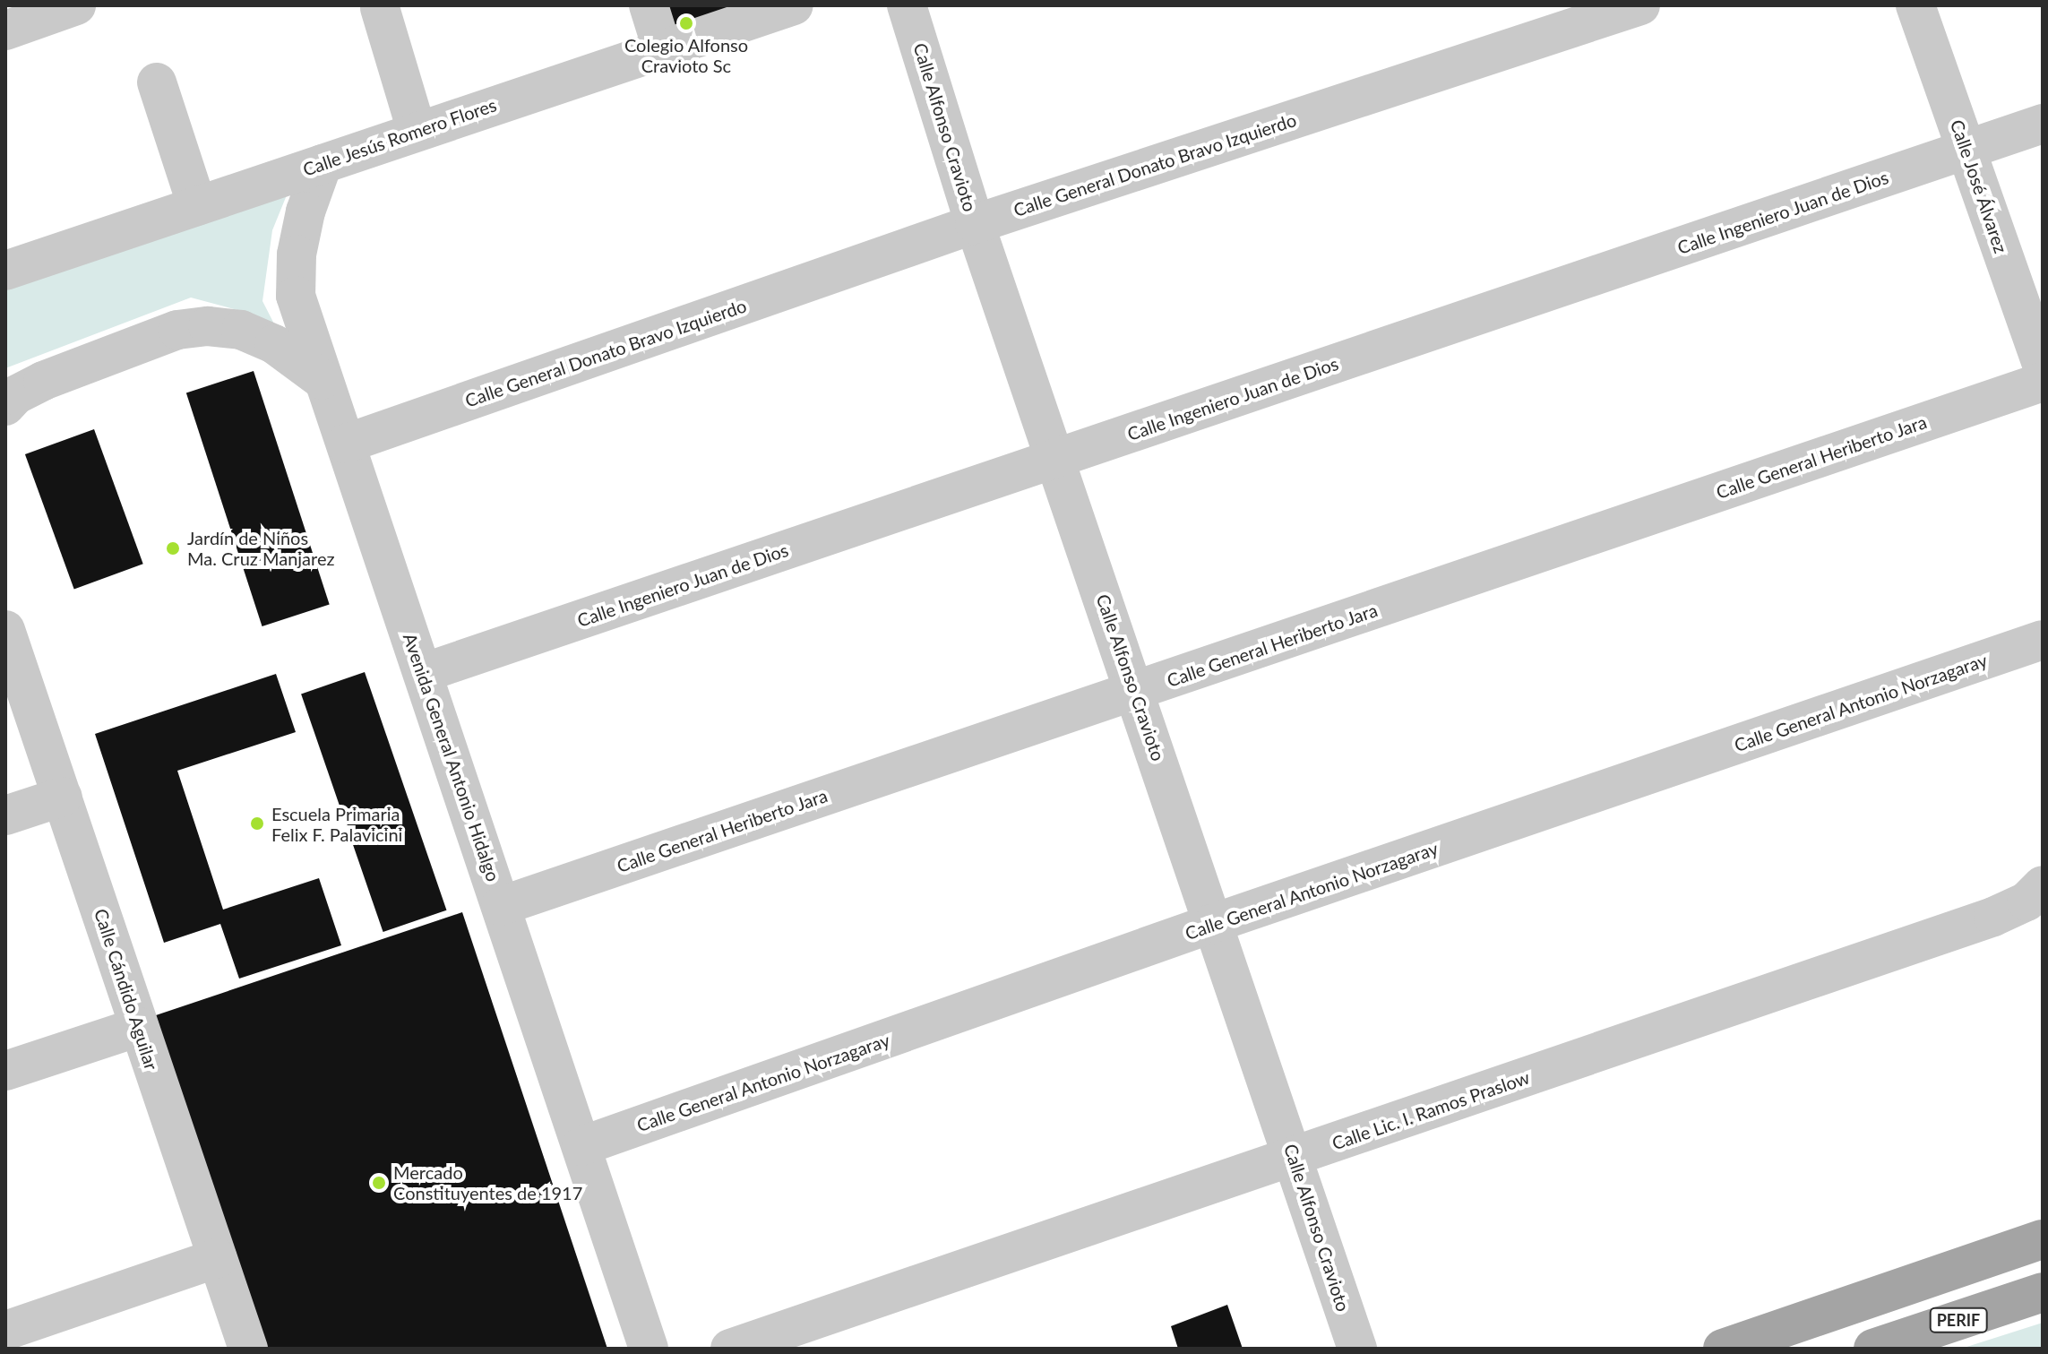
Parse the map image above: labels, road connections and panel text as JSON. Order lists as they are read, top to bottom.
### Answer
{
  "streets": {
    "main road": ["PERIF"],
    "street": [
      "Calle Alfonso Cravioto",
      "Calle Jesús Romero Flores",
      "Calle General Donato Bravo Izquierdo",
      "Calle José Álvarez",
      "Calle Ingeniero Juan de Dios",
      "Calle General Heriberto Jara",
      "Calle General Antonio Norzagaray",
      "Avenida General Antonio Hidalgo",
      "Calle Cándido Aguilar",
      "Calle Lic. I. Ramos Praslow"
    ]
  },
  "crossings": [
    ["Calle Alfonso Cravioto", "Calle General Donato Bravo Izquierdo"],
    ["Calle Alfonso Cravioto", "Calle Ingeniero Juan de Dios"],
    ["Calle Alfonso Cravioto", "Calle General Heriberto Jara"],
    ["Calle Alfonso Cravioto", "Calle General Antonio Norzagaray"],
    ["Calle Alfonso Cravioto", "Calle Lic. I. Ramos Praslow"],
    ["Calle Jesús Romero Flores", "Avenida General Antonio Hidalgo"],
    ["Calle General Donato Bravo Izquierdo", "Avenida General Antonio Hidalgo"],
    ["Calle José Álvarez", "Calle Ingeniero Juan de Dios"],
    ["Calle Ingeniero Juan de Dios", "Avenida General Antonio Hidalgo"],
    ["Calle General Heriberto Jara", "Avenida General Antonio Hidalgo"],
    ["Calle General Antonio Norzagaray", "Avenida General Antonio Hidalgo"]
  ],
  "places": [
    "Colegio Alfonso Cravioto Sc",
    "Jardín de Niños Ma. Cruz Manjarez",
    "Escuela Primaria Felix F. Palavicini",
    "Mercado Constituyentes de 1917"
  ]
}
